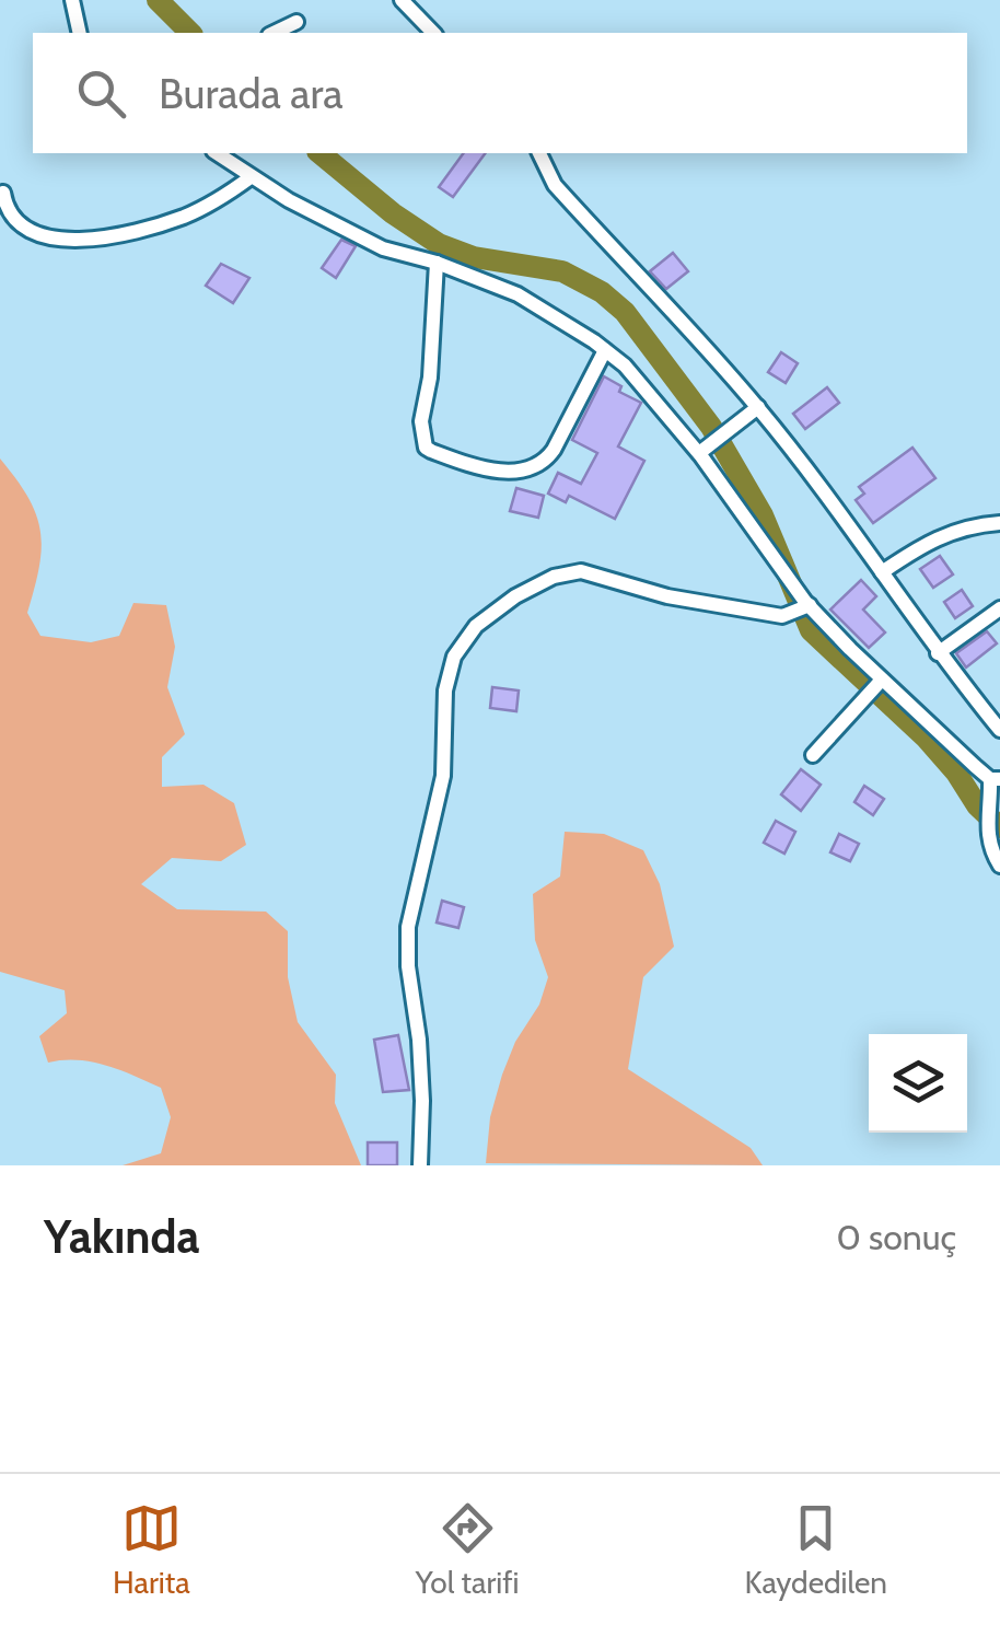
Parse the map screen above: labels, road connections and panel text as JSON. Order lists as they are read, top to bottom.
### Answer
{
  "page": {
    "search": "Burada ara",
    "heading": ["Yakında", "0 sonuç"],
    "nav": ["Harita", "Yol tarifi", "Kaydedilen"]
  }
}
